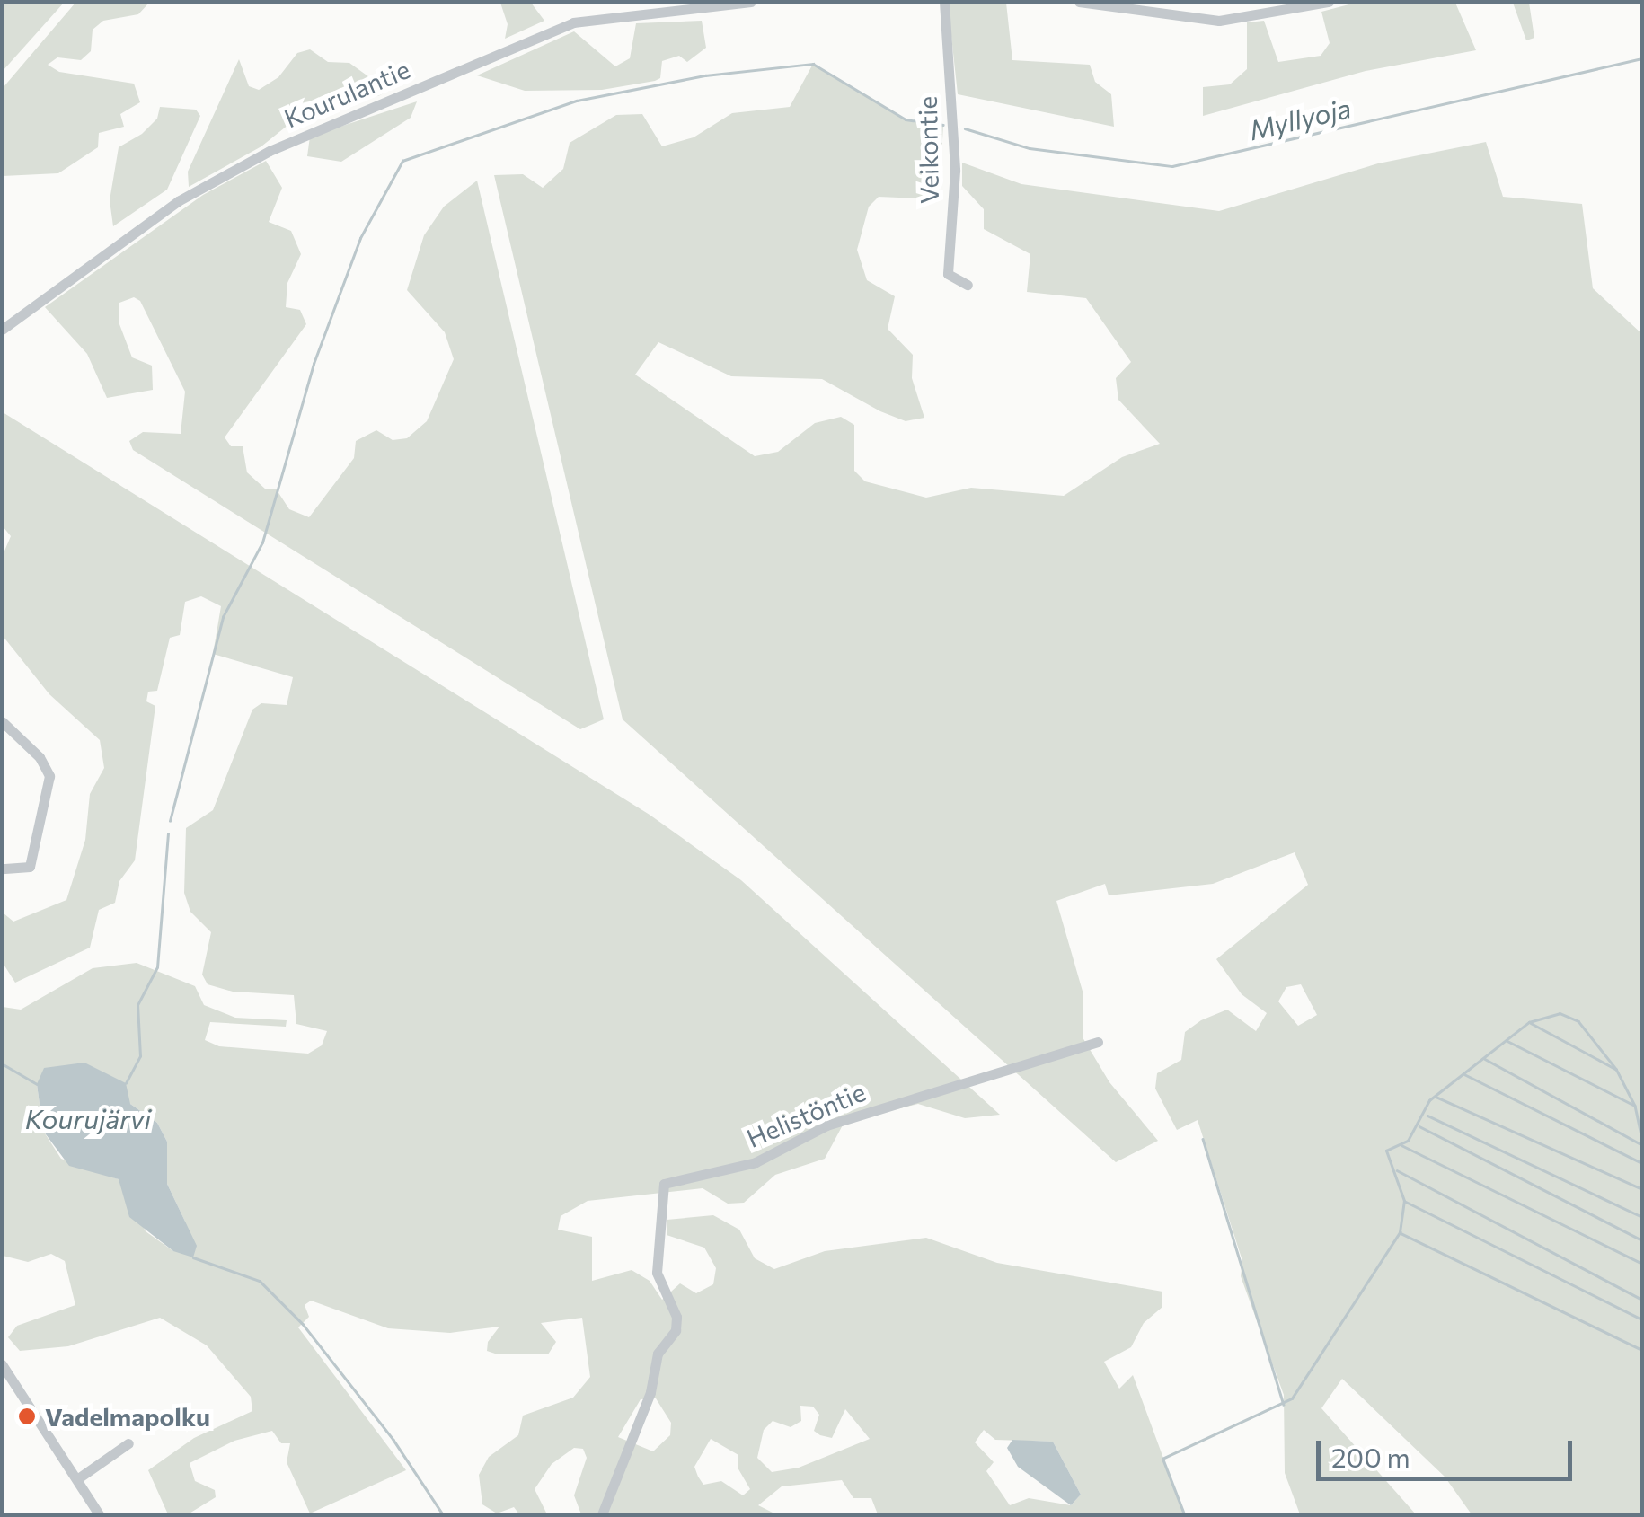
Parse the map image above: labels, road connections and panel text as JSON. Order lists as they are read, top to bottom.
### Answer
{
  "streets": {
    "street": ["Kourulantie", "Veikontie", "Helistöntie"]
  },
  "water": ["Myllyoja", "Kourujärvi"],
  "places": ["Vadelmapolku"],
  "scale_bar": "200 m"
}
